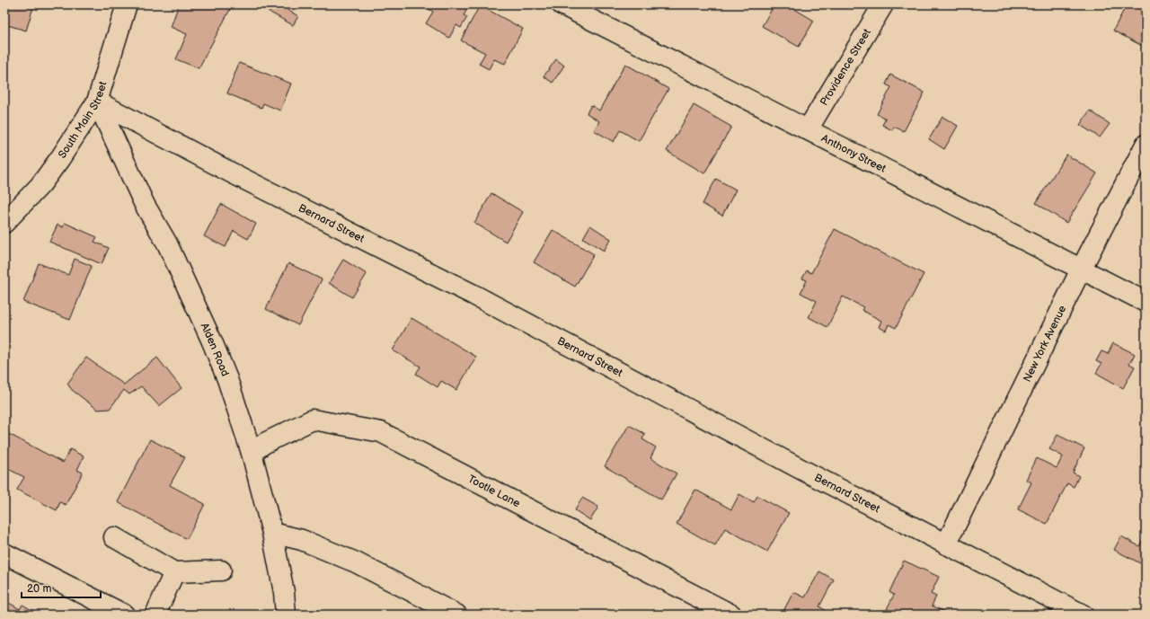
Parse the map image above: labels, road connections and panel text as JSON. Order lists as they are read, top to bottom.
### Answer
{
  "streets": {
    "street": [
      "Providence Street",
      "South Main Street",
      "Anthony Street",
      "Bernard Street",
      "New York Avenue",
      "Alden Road",
      "Tootle Lane"
    ]
  },
  "crossings": [
    ["Providence Street", "Anthony Street"],
    ["South Main Street", "Bernard Street"],
    ["South Main Street", "Alden Road"],
    ["Anthony Street", "New York Avenue"],
    ["Bernard Street", "New York Avenue"],
    ["Bernard Street", "Alden Road"],
    ["Alden Road", "Tootle Lane"]
  ],
  "scale_bar": "20 m"
}
